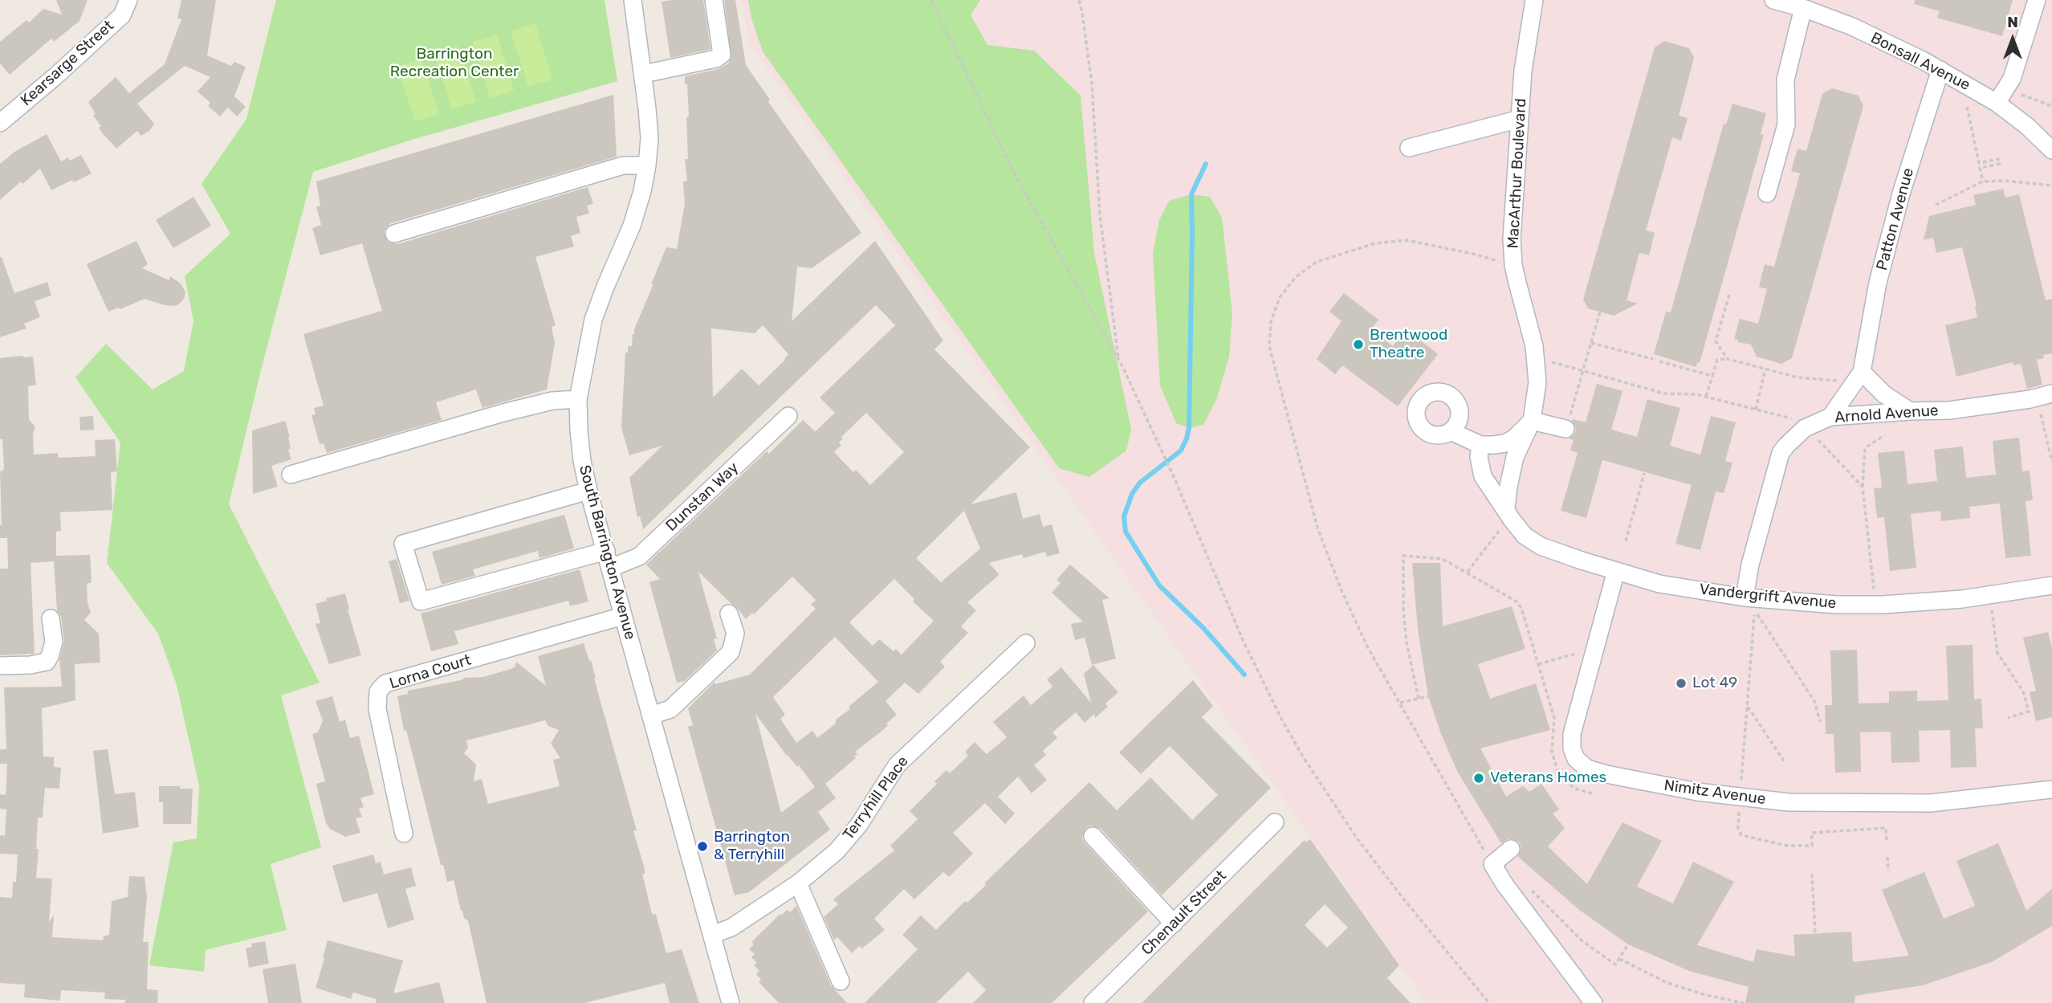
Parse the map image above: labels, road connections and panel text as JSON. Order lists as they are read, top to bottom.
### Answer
{
  "streets": {
    "street": [
      "Bonsall Avenue",
      "Kearsarge Street",
      "MacArthur Boulevard",
      "Patton Avenue",
      "Arnold Avenue",
      "Dunstan Way",
      "South Barrington Avenue",
      "Vandergrift Avenue",
      "Lorna Court",
      "Nimitz Avenue",
      "Terryhill Place",
      "Chenault Street"
    ]
  },
  "crossings": [
    ["Bonsall Avenue", "Patton Avenue"],
    ["MacArthur Boulevard", "Vandergrift Avenue"],
    ["Patton Avenue", "Arnold Avenue"],
    ["Arnold Avenue", "Vandergrift Avenue"],
    ["Dunstan Way", "South Barrington Avenue"],
    ["South Barrington Avenue", "Lorna Court"],
    ["South Barrington Avenue", "Terryhill Place"],
    ["Vandergrift Avenue", "Nimitz Avenue"]
  ],
  "parks": ["Barrington Recreation Center"],
  "places": [
    "Brentwood Theatre",
    "Lot 49",
    "Veterans Homes",
    "Barrington & Terryhill"
  ],
  "north": "top"
}
